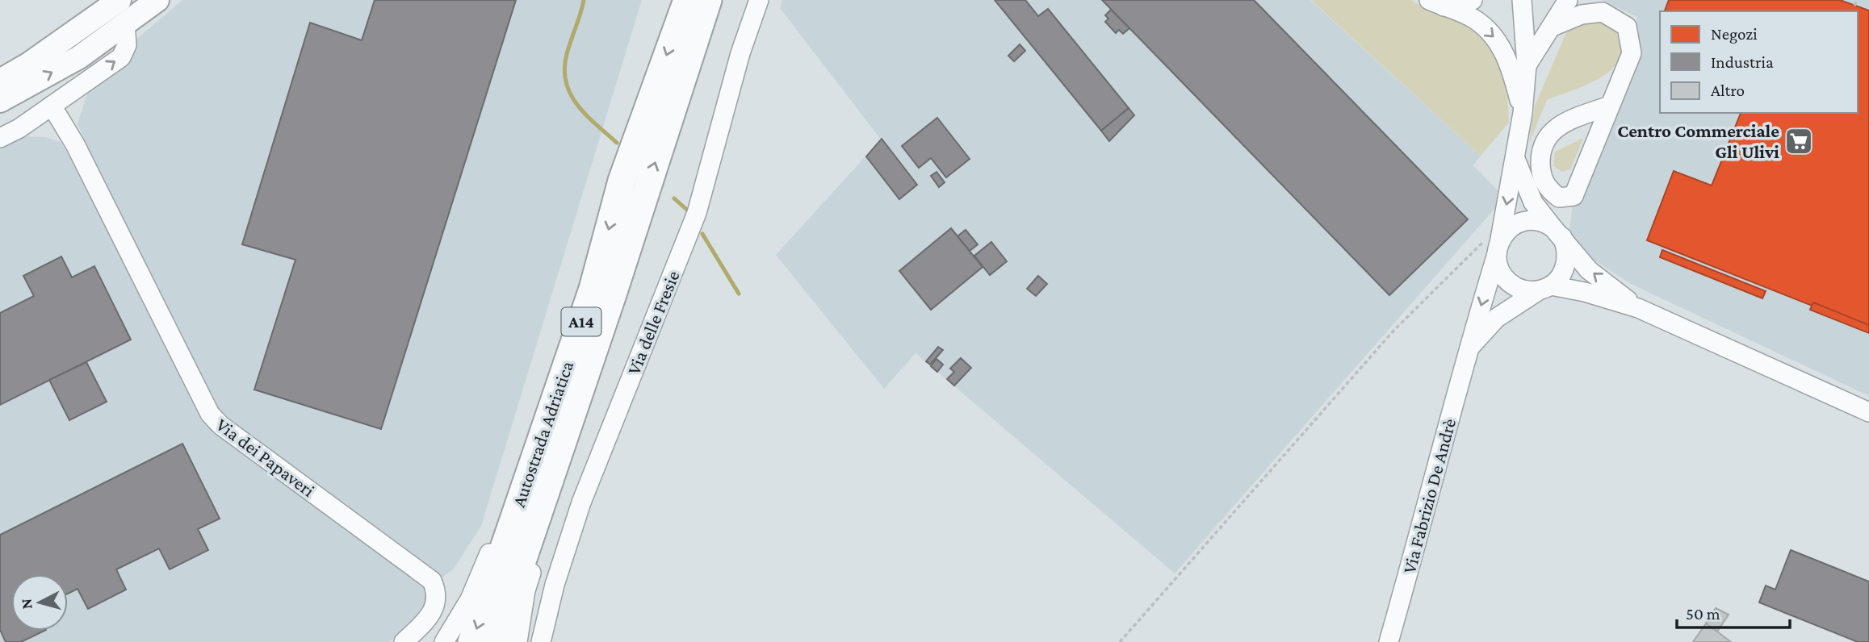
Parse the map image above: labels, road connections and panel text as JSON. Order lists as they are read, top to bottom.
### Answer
{
  "streets": {
    "highway": ["A14", "Autostrada Adriatica"],
    "street": ["Via delle Fresie", "Via dei Papaveri", "Via Fabrizio De Andrè"]
  },
  "places": {
    "supermarket": ["Centro Commerciale Gli Ulivi"]
  },
  "legend": ["Negozi", "Industria", "Altro"],
  "scale_bar": "50 m",
  "north": "left"
}
